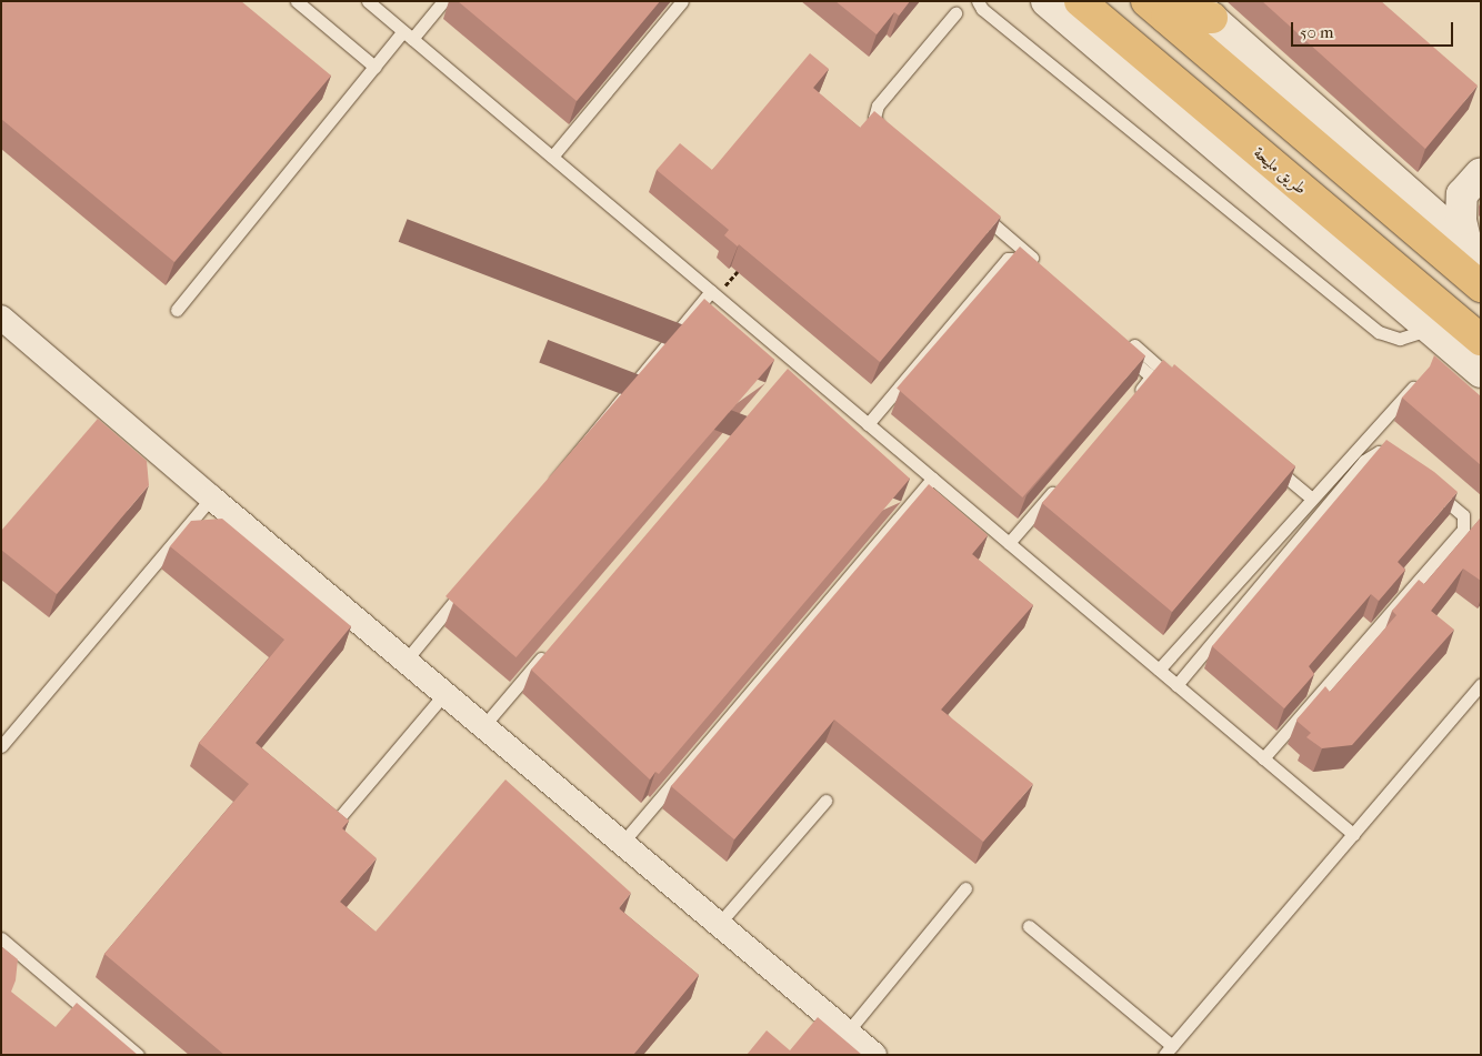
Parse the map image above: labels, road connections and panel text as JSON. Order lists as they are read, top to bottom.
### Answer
{
  "streets": {
    "main road": ["طريق مليحة"]
  },
  "scale_bar": "50 m"
}
